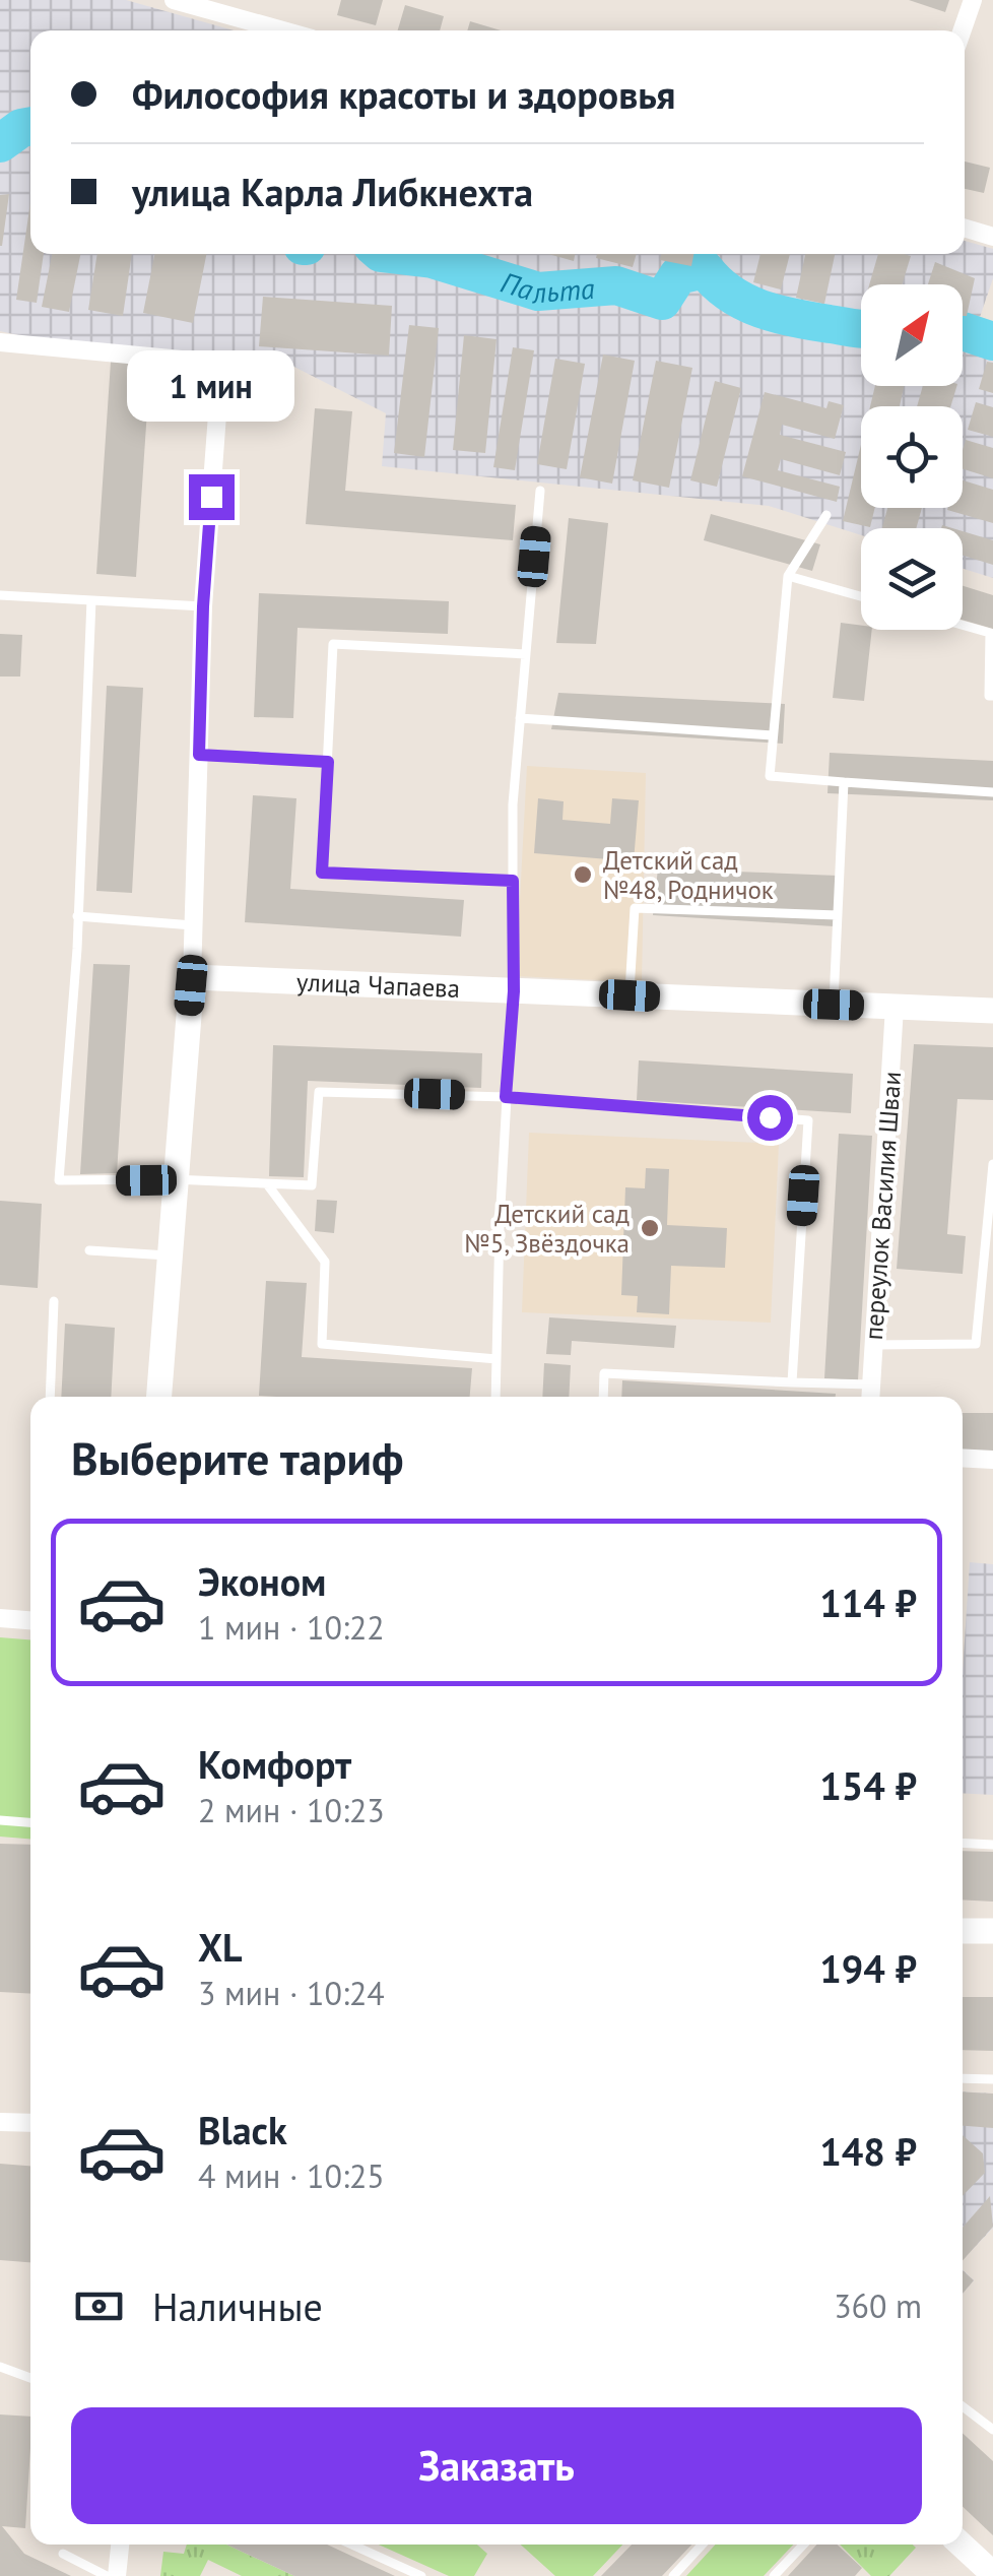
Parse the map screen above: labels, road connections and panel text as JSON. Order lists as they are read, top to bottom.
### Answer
{
  "streets": {
    "street": ["улица Чапаева", "переулок Василия Шваи"]
  },
  "crossings": [
    ["улица Чапаева", "переулок Василия Шваи"]
  ],
  "water": ["Пальта"],
  "places": ["Детский сад №48, Родничок", "Детский сад №5, Звёздочка"],
  "north": "top right",
  "page": {
    "banner": ["Философия красоты и здоровья", "улица Карла Либкнехта"],
    "bubble": "1 мин",
    "heading": "Выберите тариф",
    "list": [
      {
        "name": "Эконом",
        "note": "1 мин · 10:22",
        "value": "114 ₽"
      },
      {
        "name": "Комфорт",
        "note": "2 мин · 10:23",
        "value": "154 ₽"
      },
      {
        "name": "XL",
        "note": "3 мин · 10:24",
        "value": "194 ₽"
      },
      {
        "name": "Black",
        "note": "4 мин · 10:25",
        "value": "148 ₽"
      }
    ],
    "pay": ["Наличные", "360 m"],
    "buttons": "Заказать"
  }
}
